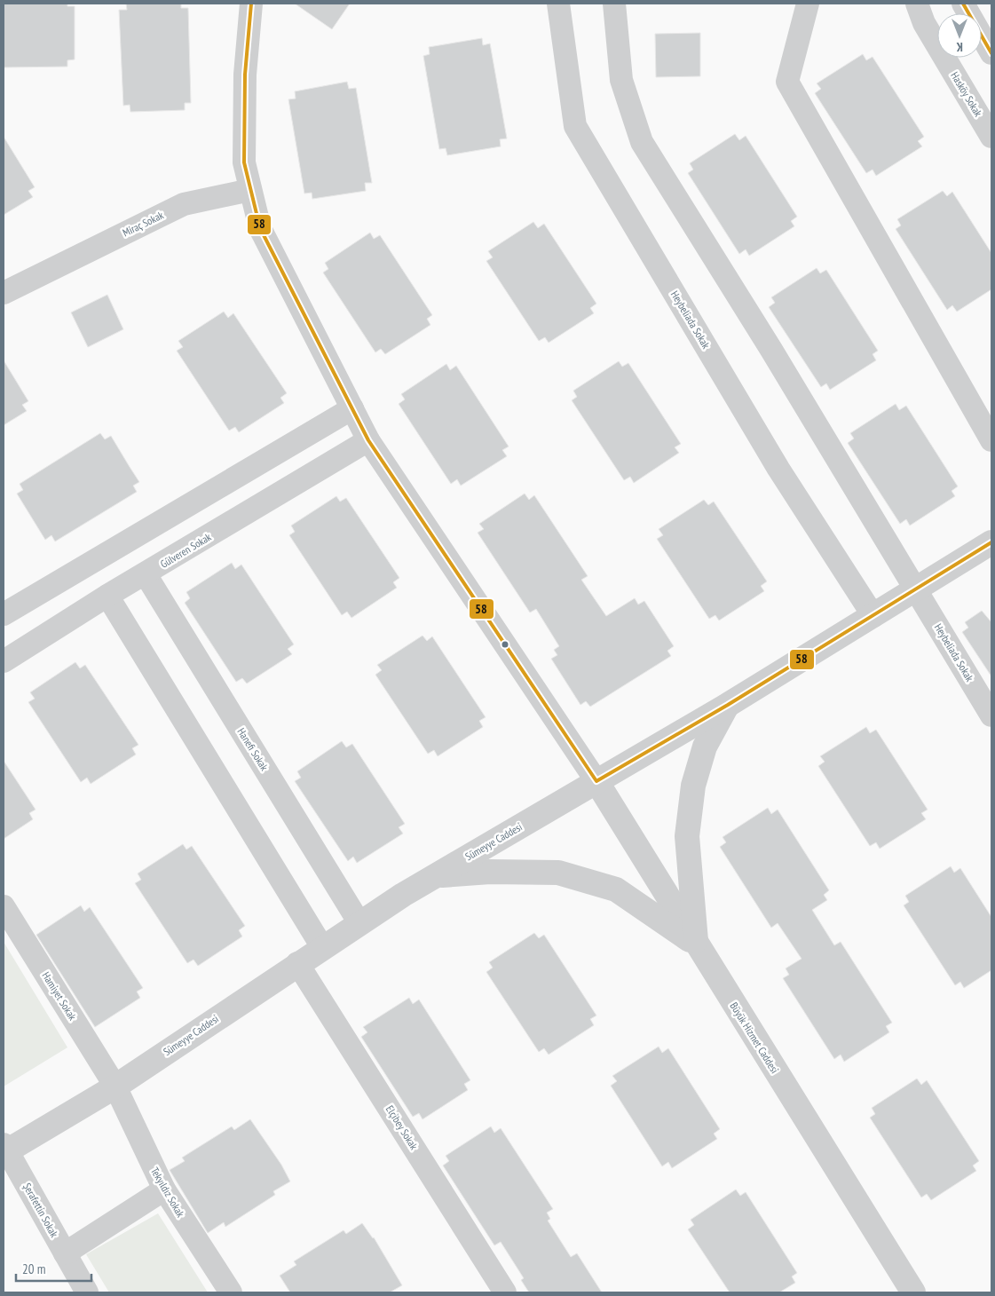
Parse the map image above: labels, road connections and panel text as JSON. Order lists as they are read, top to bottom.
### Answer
{
  "streets": {
    "street": [
      "Hasköy Sokak",
      "Miraç Sokak",
      "Heybeliada Sokak",
      "Gülveren Sokak",
      "Hanefi Sokak",
      "Sümeyye Caddesi",
      "Hamiyet Sokak",
      "Büyük Hizmet Caddesi",
      "Elçibey Sokak",
      "Tekyıldız Sokak",
      "Şerafettin Sokak"
    ]
  },
  "crossings": [
    ["Heybeliada Sokak", "Sümeyye Caddesi"],
    ["Gülveren Sokak", "Hanefi Sokak"],
    ["Hanefi Sokak", "Sümeyye Caddesi"],
    ["Sümeyye Caddesi", "Hamiyet Sokak"],
    ["Sümeyye Caddesi", "Büyük Hizmet Caddesi"],
    ["Sümeyye Caddesi", "Elçibey Sokak"],
    ["Sümeyye Caddesi", "Tekyıldız Sokak"],
    ["Sümeyye Caddesi", "Şerafettin Sokak"],
    ["Hamiyet Sokak", "Tekyıldız Sokak"]
  ],
  "lines": ["transit line 58"],
  "scale_bar": "20 m",
  "north": "bottom"
}
